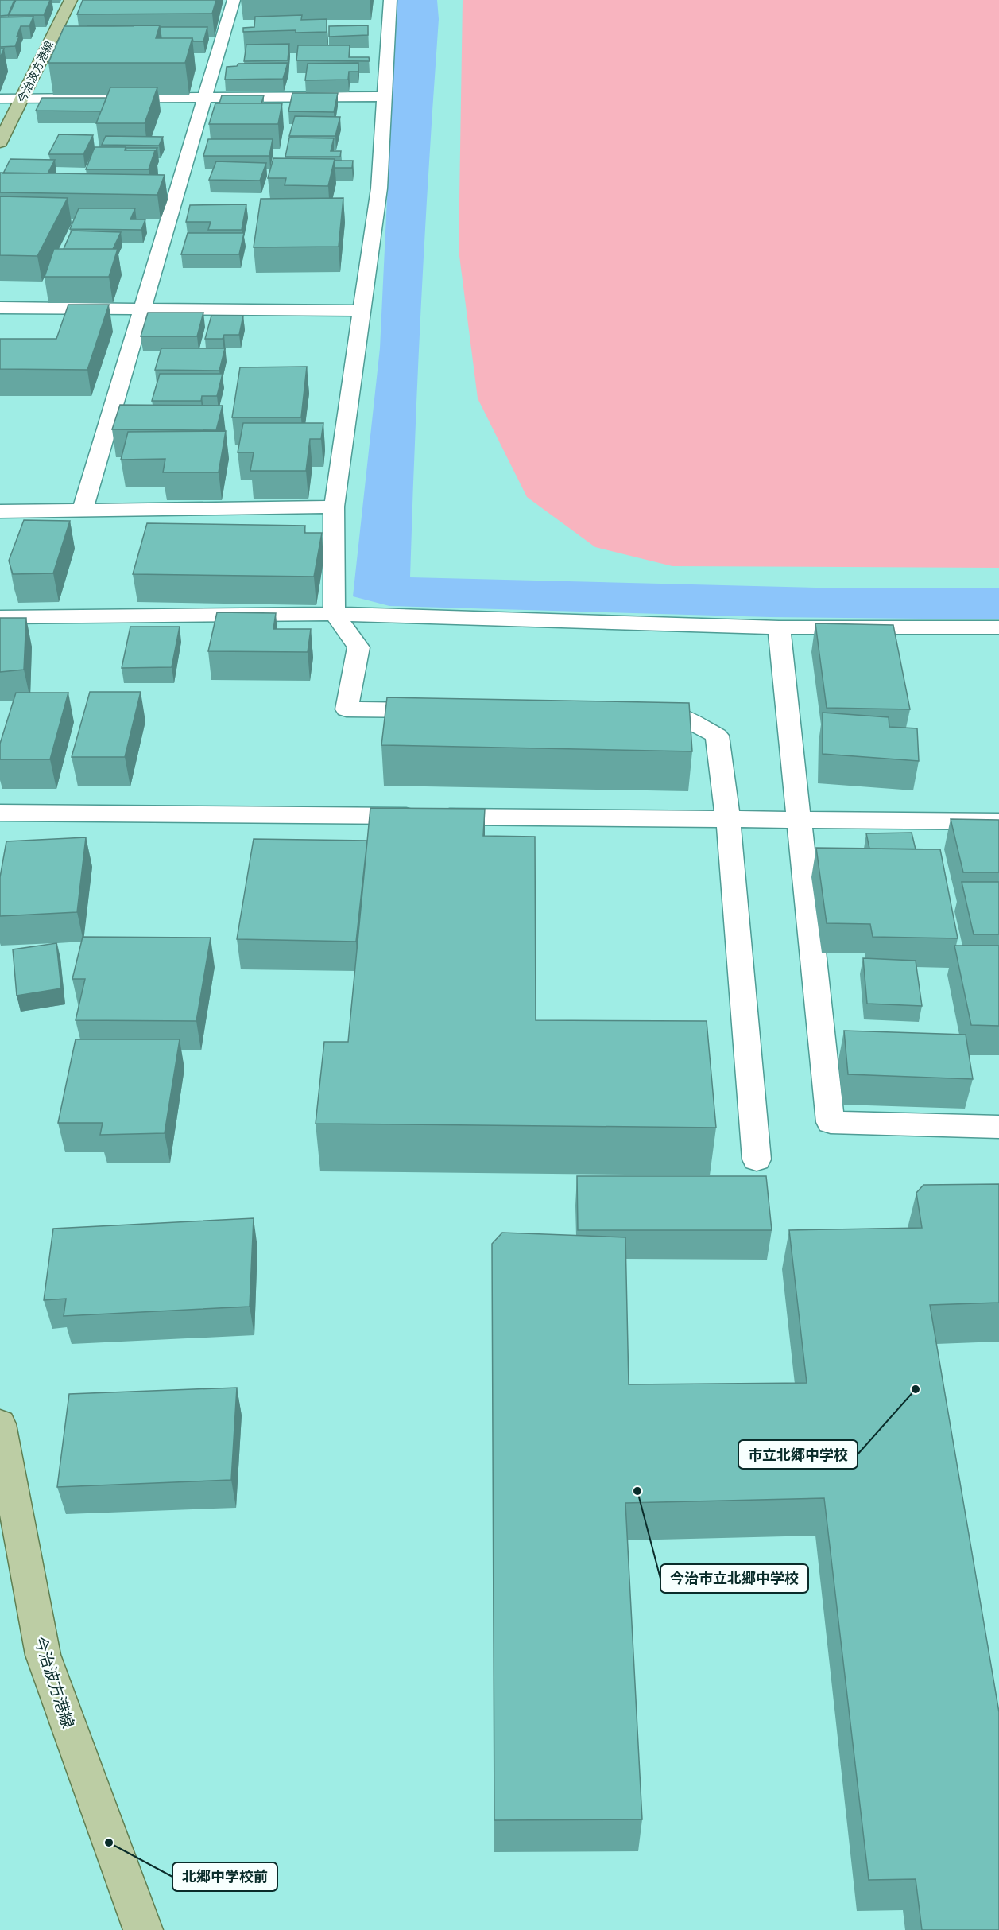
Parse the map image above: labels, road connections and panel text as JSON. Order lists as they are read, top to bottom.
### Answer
{
  "streets": {
    "main road": ["今治波方港線"]
  },
  "places": ["市立北郷中学校", "今治市立北郷中学校", "北郷中学校前"]
}
